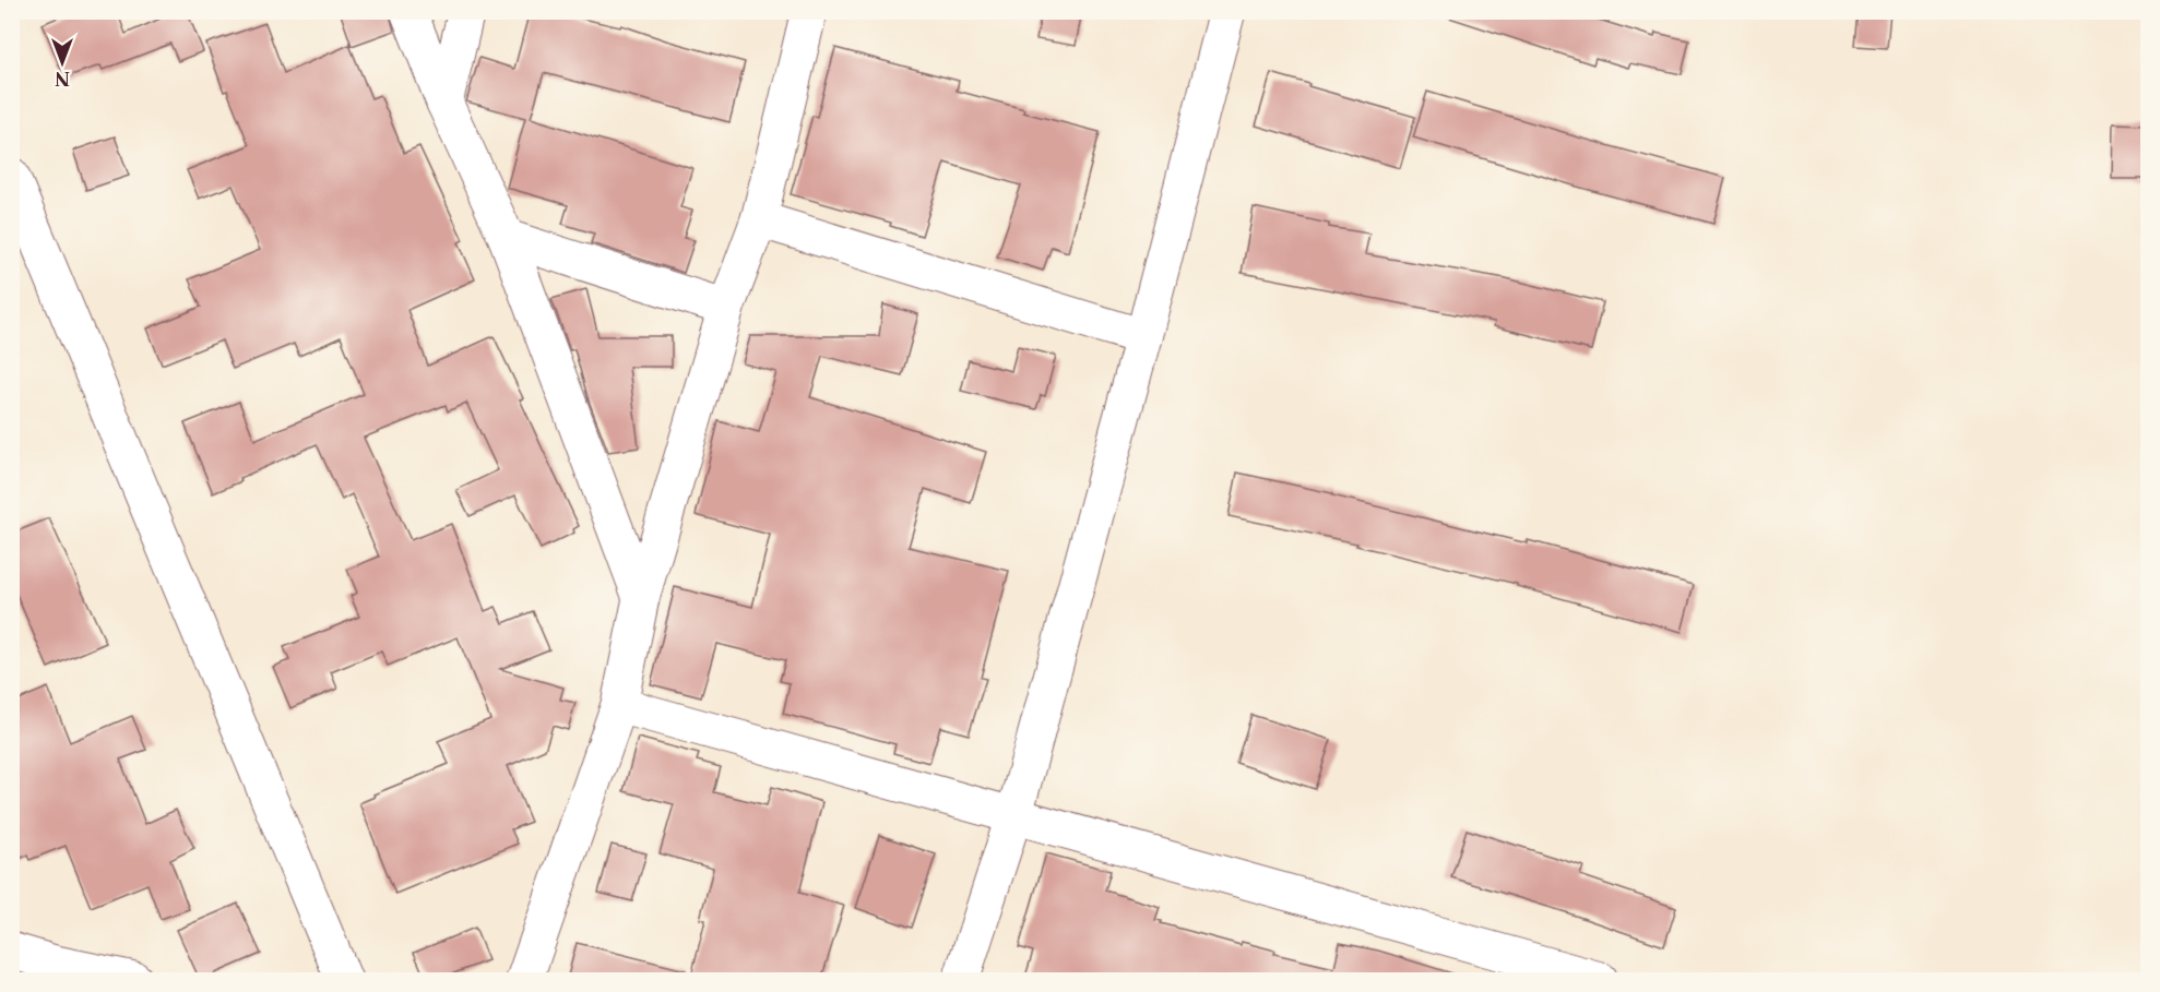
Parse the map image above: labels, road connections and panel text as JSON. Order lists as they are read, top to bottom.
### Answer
{
  "north": "bottom"
}
